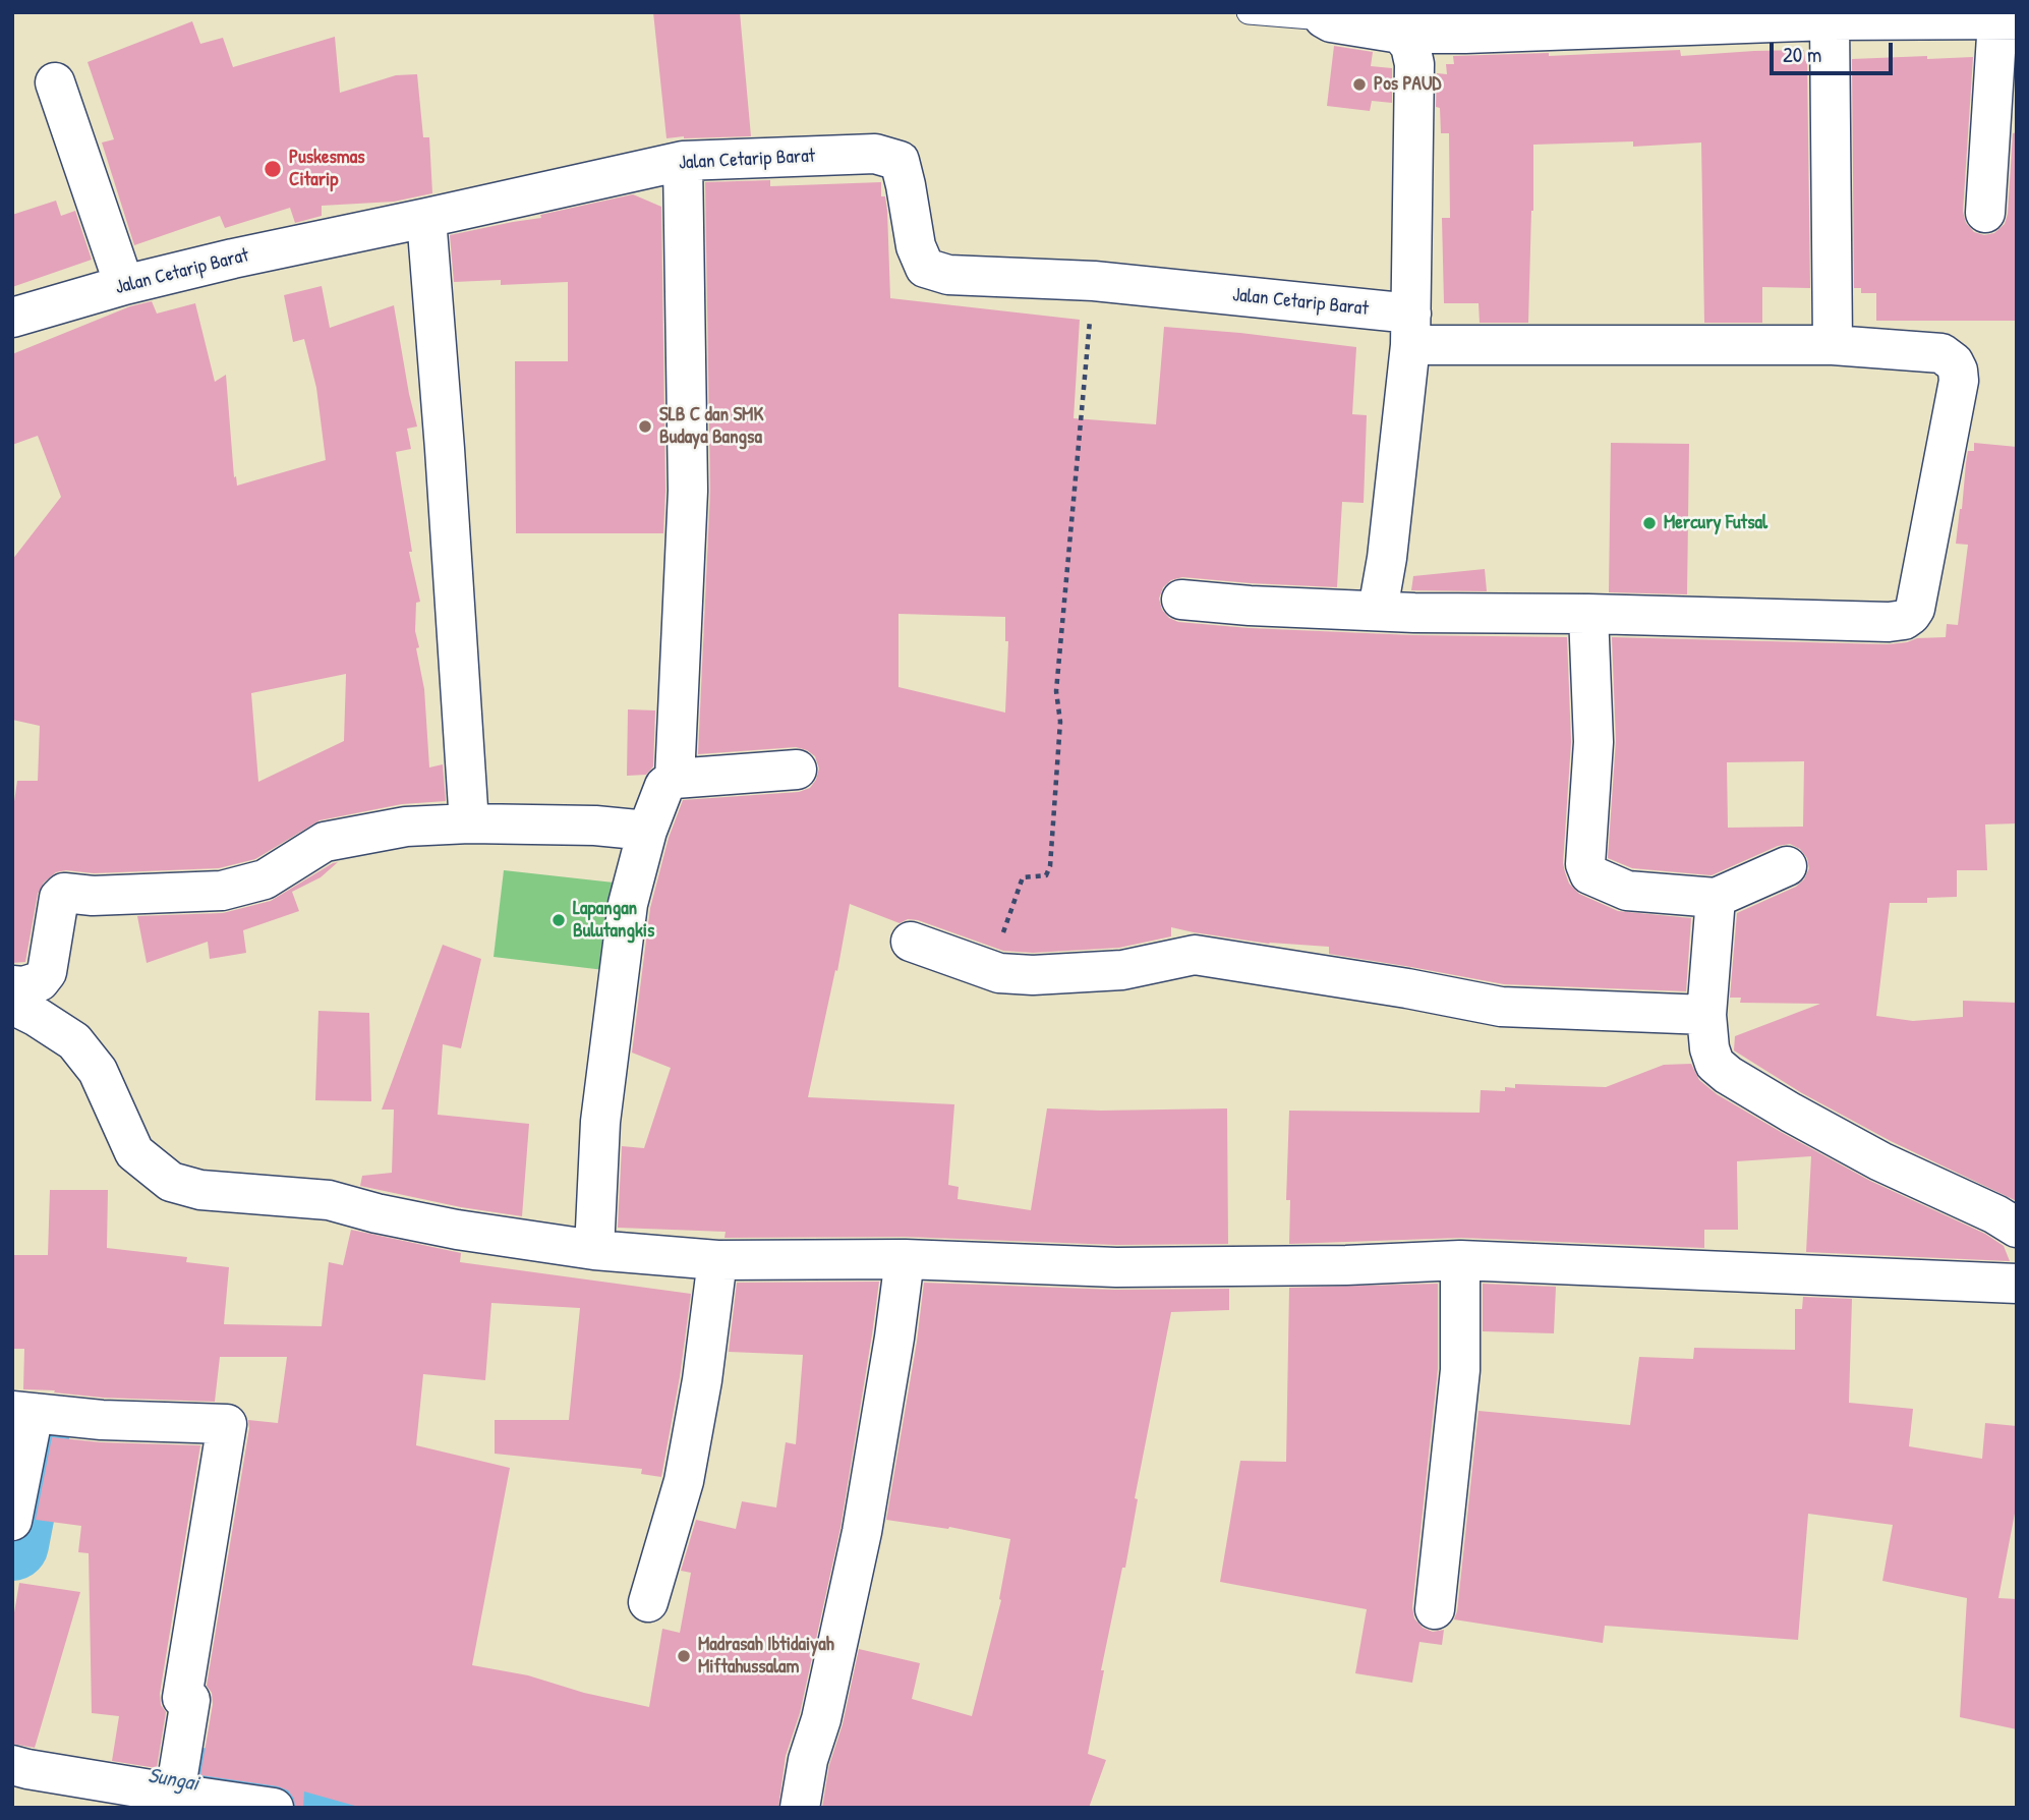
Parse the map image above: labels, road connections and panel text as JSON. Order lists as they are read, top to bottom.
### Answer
{
  "streets": {
    "street": ["Jalan Cetarip Barat"]
  },
  "water": ["Sungai"],
  "places": [
    "Pos PAUD",
    "Puskesmas Citarip",
    "SLB C dan SMK Budaya Bangsa",
    "Mercury Futsal",
    "Lapangan Bulutangkis",
    "Madrasah Ibtidaiyah Miftahussalam"
  ],
  "scale_bar": "20 m"
}
